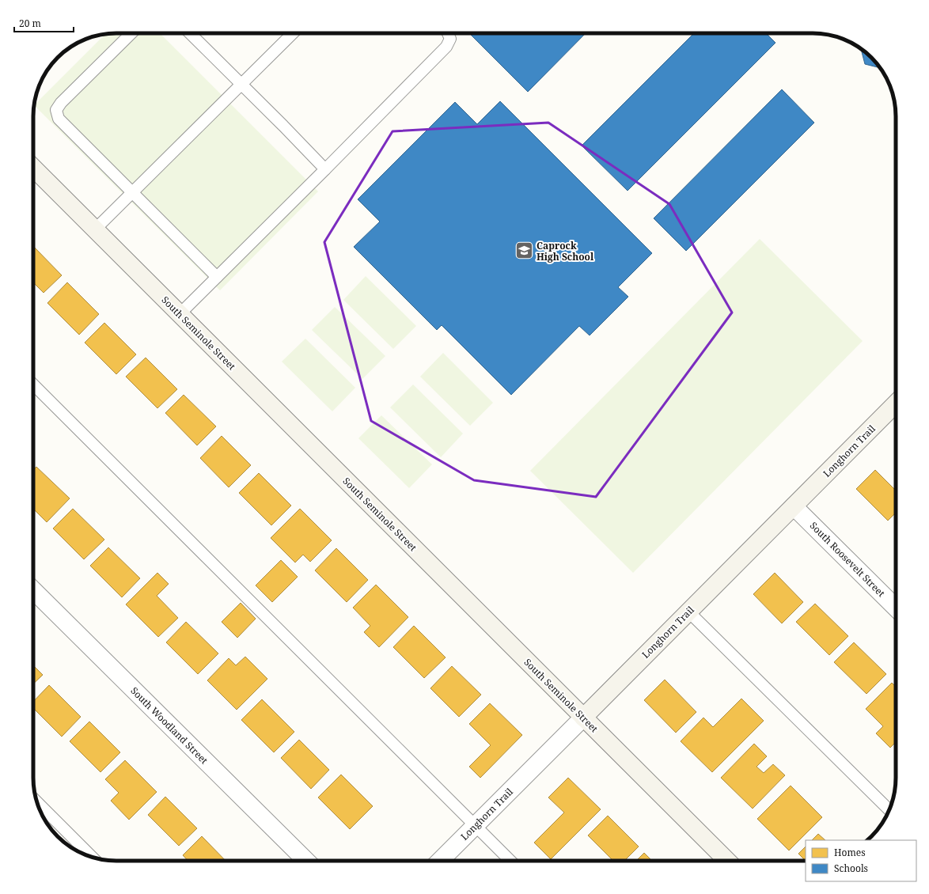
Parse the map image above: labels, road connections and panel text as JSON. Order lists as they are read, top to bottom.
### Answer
{
  "streets": {
    "street": [
      "South Seminole Street",
      "Longhorn Trail",
      "South Roosevelt Street",
      "South Woodland Street"
    ]
  },
  "crossings": [
    ["South Seminole Street", "Longhorn Trail"],
    ["Longhorn Trail", "South Roosevelt Street"]
  ],
  "places": {
    "school or university": ["Caprock High School"]
  },
  "legend": ["Homes", "Schools"],
  "scale_bar": "20 m"
}
